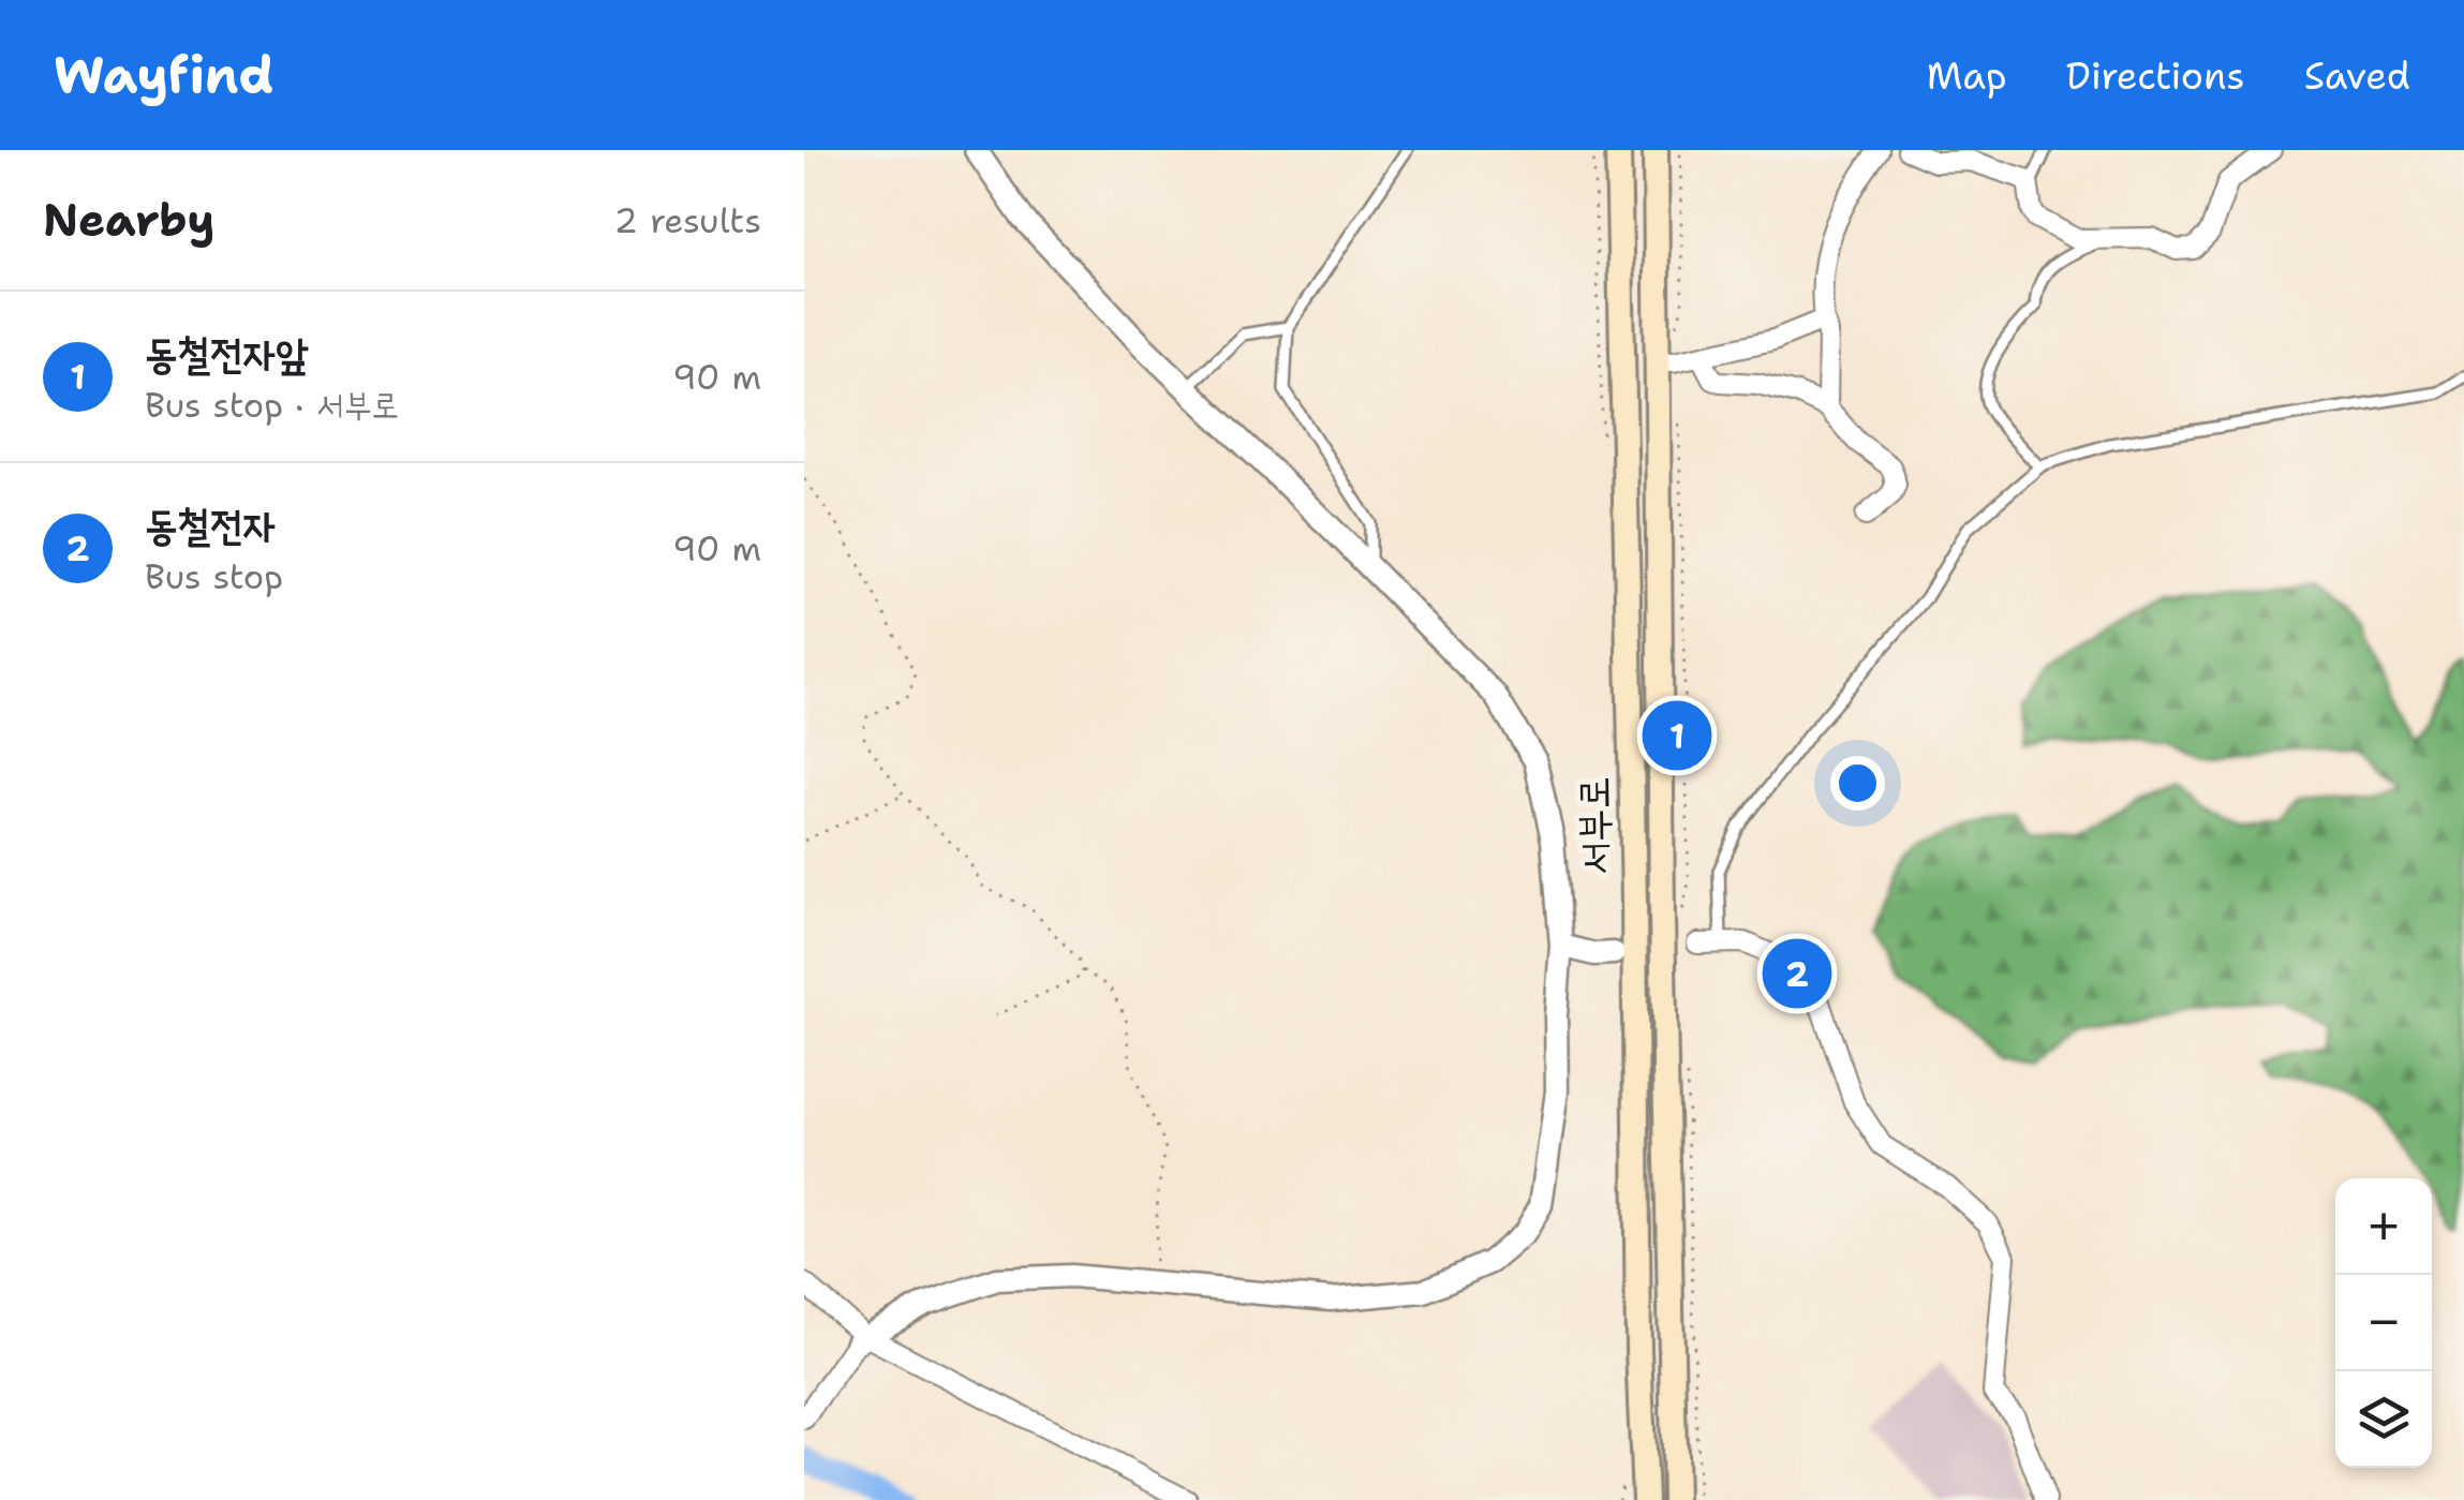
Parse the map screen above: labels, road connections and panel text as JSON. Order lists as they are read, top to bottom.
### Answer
{
  "streets": {
    "main road": ["서부로"]
  },
  "page": {
    "header": "Wayfind",
    "nav": ["Map", "Directions", "Saved"],
    "heading": ["Nearby", "2 results"],
    "list": [
      {
        "mark": "1",
        "name": "동철전자앞",
        "note": "Bus stop · 서부로",
        "value": "90 m"
      },
      {
        "mark": "2",
        "name": "동철전자",
        "note": "Bus stop",
        "value": "90 m"
      }
    ],
    "pins": ["1", "2"],
    "map_buttons": ["+", "−"]
  }
}
